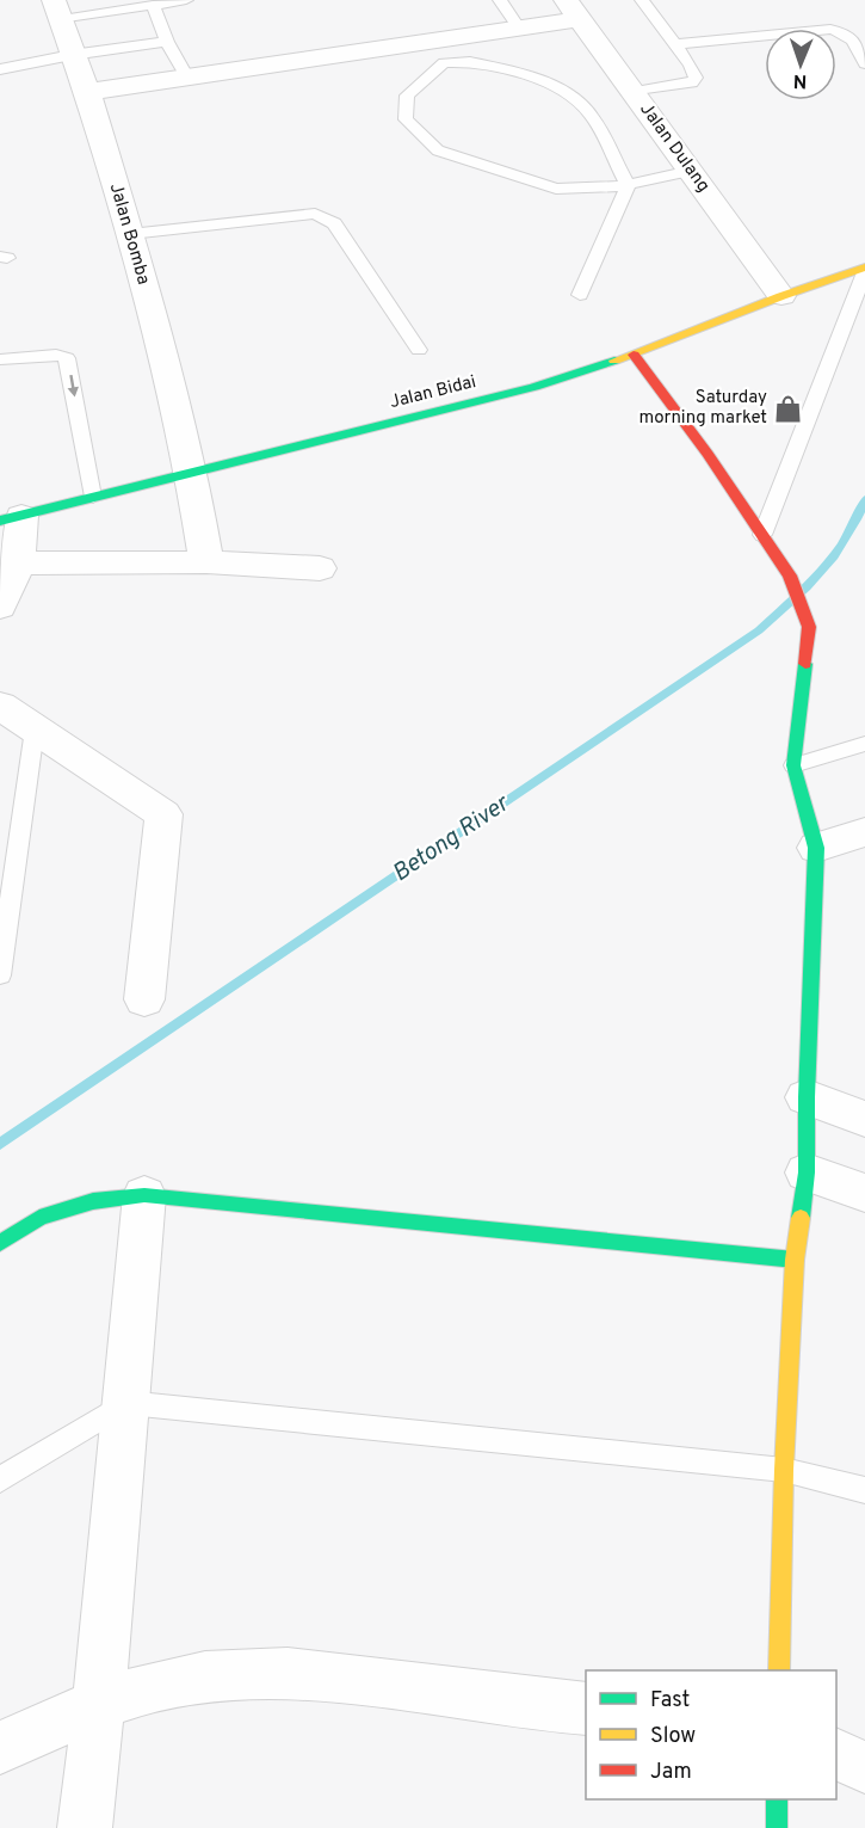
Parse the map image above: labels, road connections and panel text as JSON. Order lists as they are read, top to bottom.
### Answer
{
  "streets": {
    "street": ["Jalan Dulang", "Jalan Bomba", "Jalan Bidai"]
  },
  "crossings": [
    ["Jalan Dulang", "Jalan Bidai"],
    ["Jalan Bomba", "Jalan Bidai"]
  ],
  "water": ["Betong River"],
  "places": {
    "shop": ["Saturday morning market"]
  },
  "legend": ["Fast", "Slow", "Jam"],
  "north": "bottom"
}
